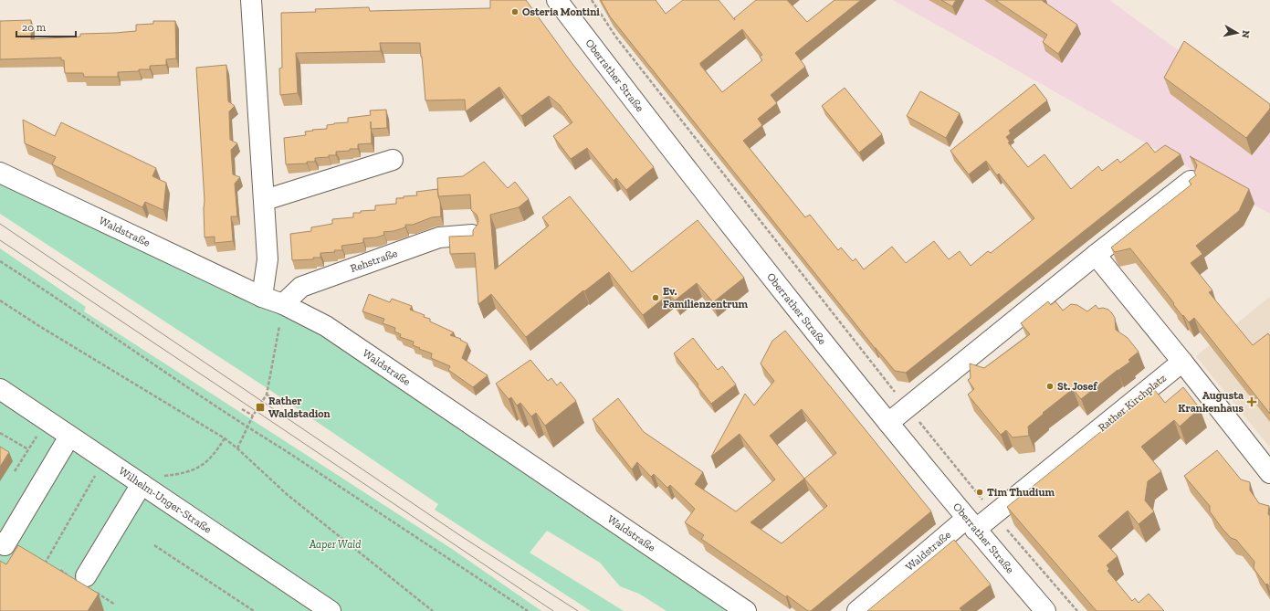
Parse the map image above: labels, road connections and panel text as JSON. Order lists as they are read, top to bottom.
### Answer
{
  "streets": {
    "street": [
      "Oberrather Straße",
      "Waldstraße",
      "Rehstraße",
      "Rather Kirchplatz",
      "Wilhelm-Unger-Straße"
    ]
  },
  "crossings": [
    ["Oberrather Straße", "Waldstraße"],
    ["Oberrather Straße", "Rather Kirchplatz"],
    ["Waldstraße", "Rehstraße"],
    ["Waldstraße", "Rather Kirchplatz"]
  ],
  "parks": ["Aaper Wald"],
  "places": {
    "other": [
      "Osteria Montini",
      "Ev. Familienzentrum",
      "St. Josef",
      "Tim Thudium"
    ],
    "health": ["Augusta Krankenhaus"],
    "transit": ["Rather Waldstadion"]
  },
  "scale_bar": "20 m",
  "north": "right"
}
